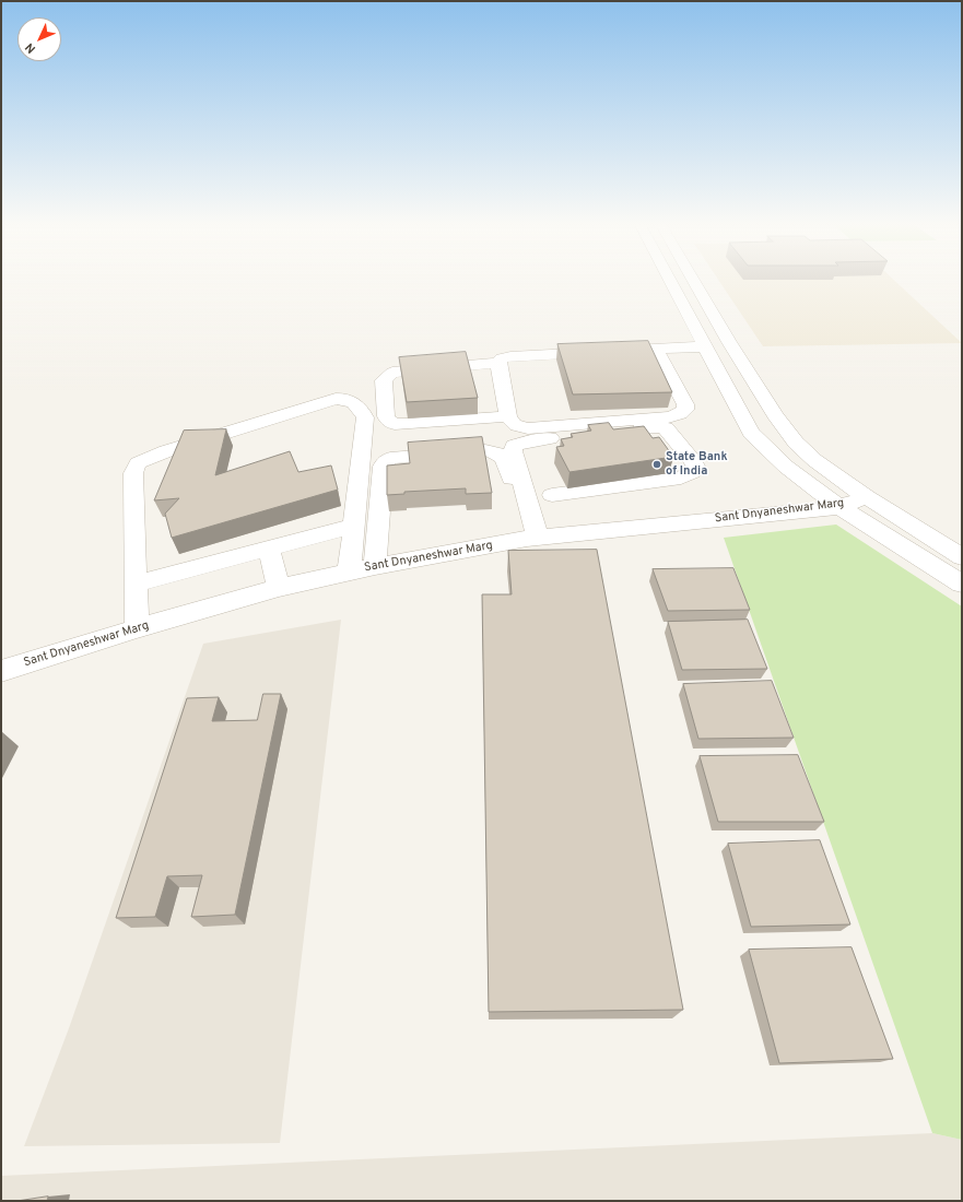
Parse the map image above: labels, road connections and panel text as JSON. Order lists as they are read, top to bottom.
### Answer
{
  "streets": {
    "street": ["Sant Dnyaneshwar Marg"]
  },
  "places": ["State Bank of India"],
  "north": "bottom left"
}
